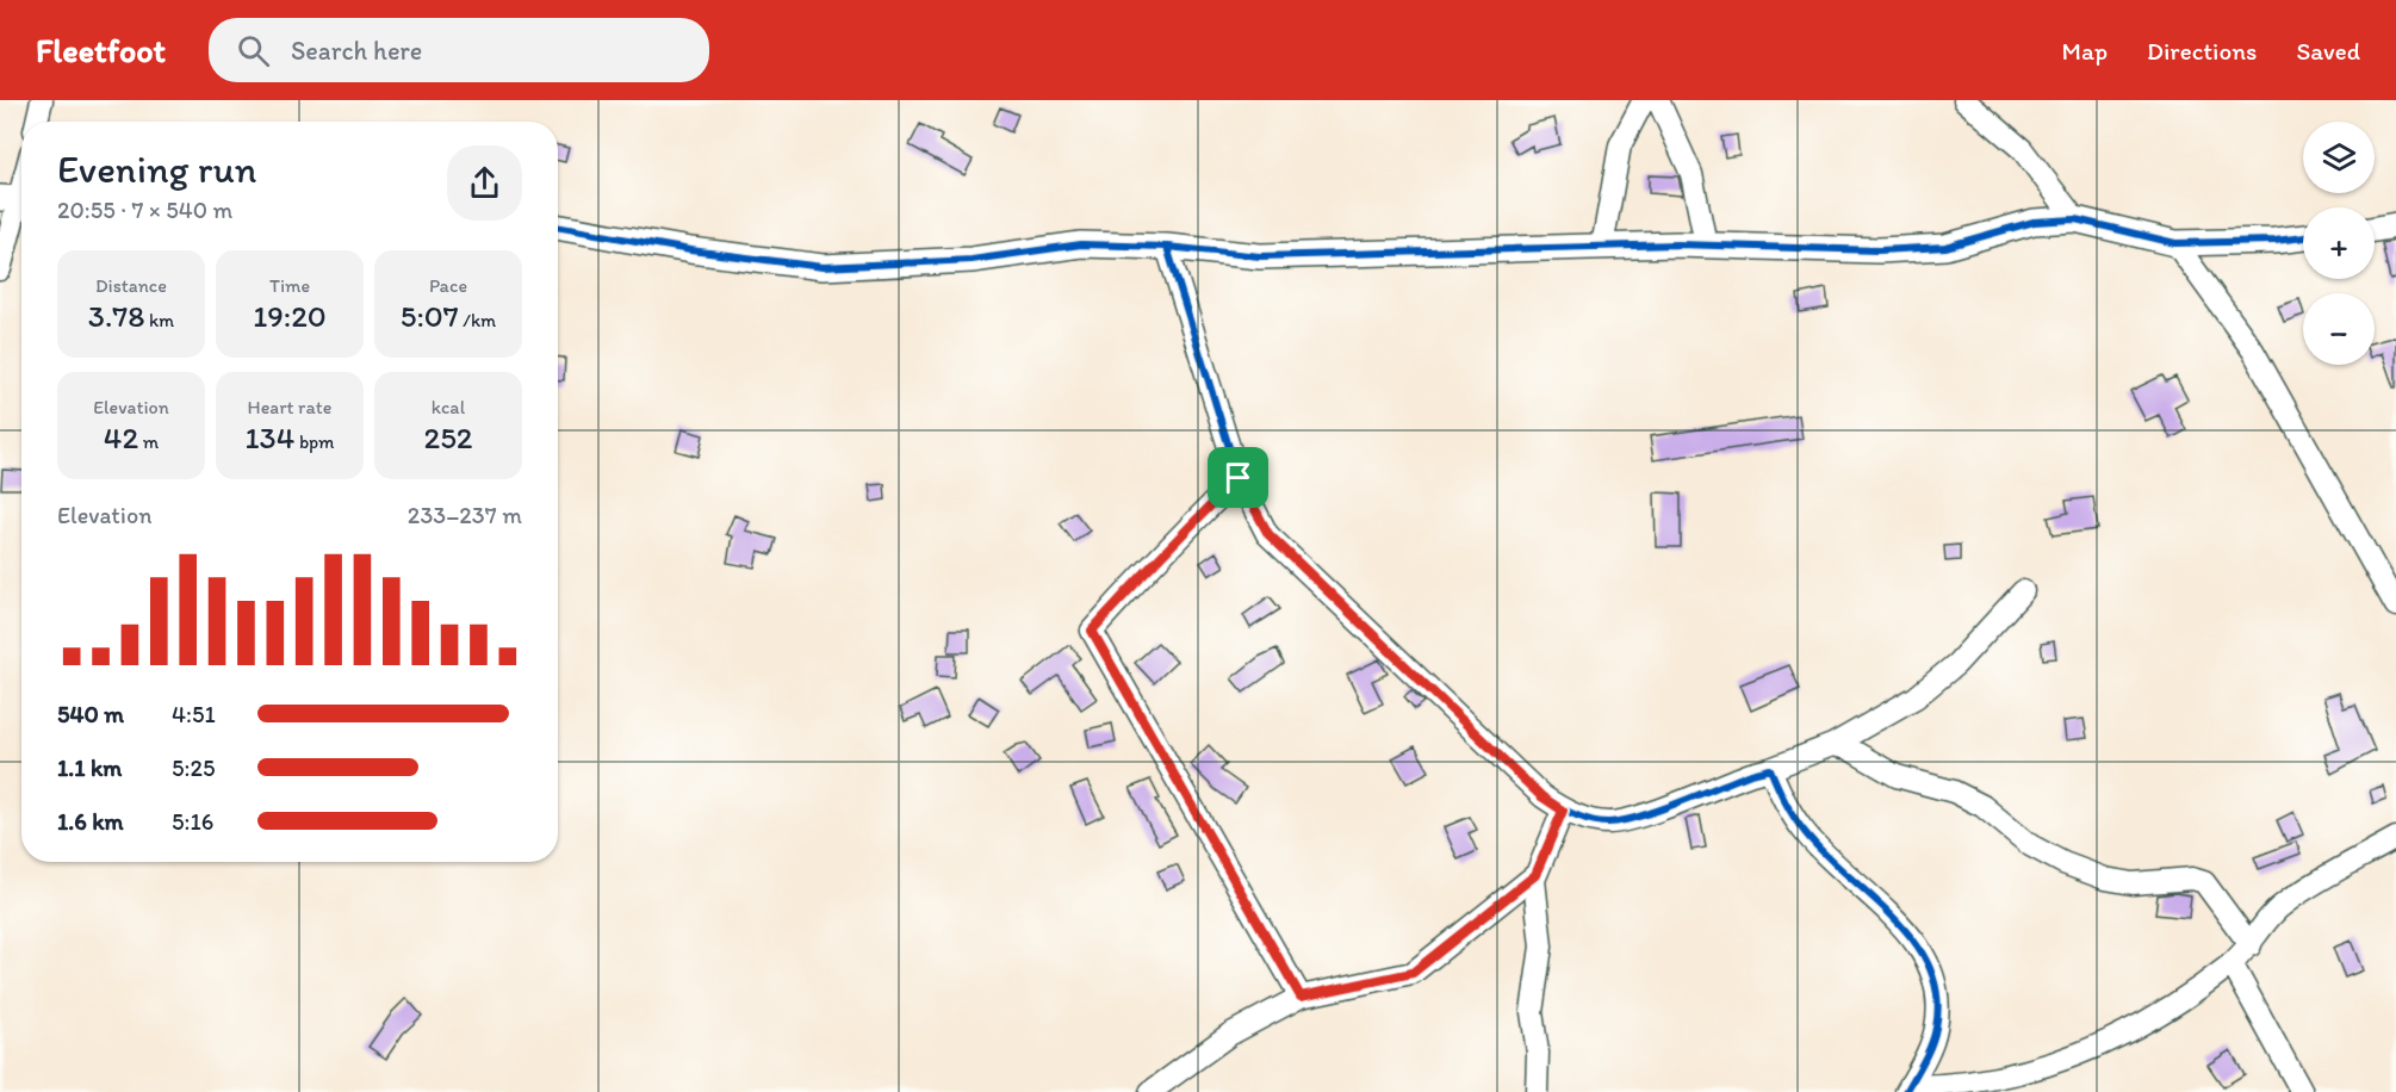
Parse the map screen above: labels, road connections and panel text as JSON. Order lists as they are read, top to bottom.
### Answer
{
  "page": {
    "header": "Fleetfoot",
    "search": "Search here",
    "nav": ["Map", "Directions", "Saved"],
    "map_buttons": ["+", "−"],
    "heading": ["Evening run", "20:55 · 7 × 540 m"],
    "stats": [
      ["Distance", "3.78 km"],
      ["Time", "19:20"],
      ["Pace", "5:07 /km"],
      ["Elevation", "42 m"],
      ["Heart rate", "134 bpm"],
      ["kcal", "252"]
    ],
    "chart": ["Elevation", "233–237 m"],
    "list": [
      {
        "name": "540 m",
        "note": "4:51"
      },
      {
        "name": "1.1 km",
        "note": "5:25"
      },
      {
        "name": "1.6 km",
        "note": "5:16"
      }
    ]
  }
}
